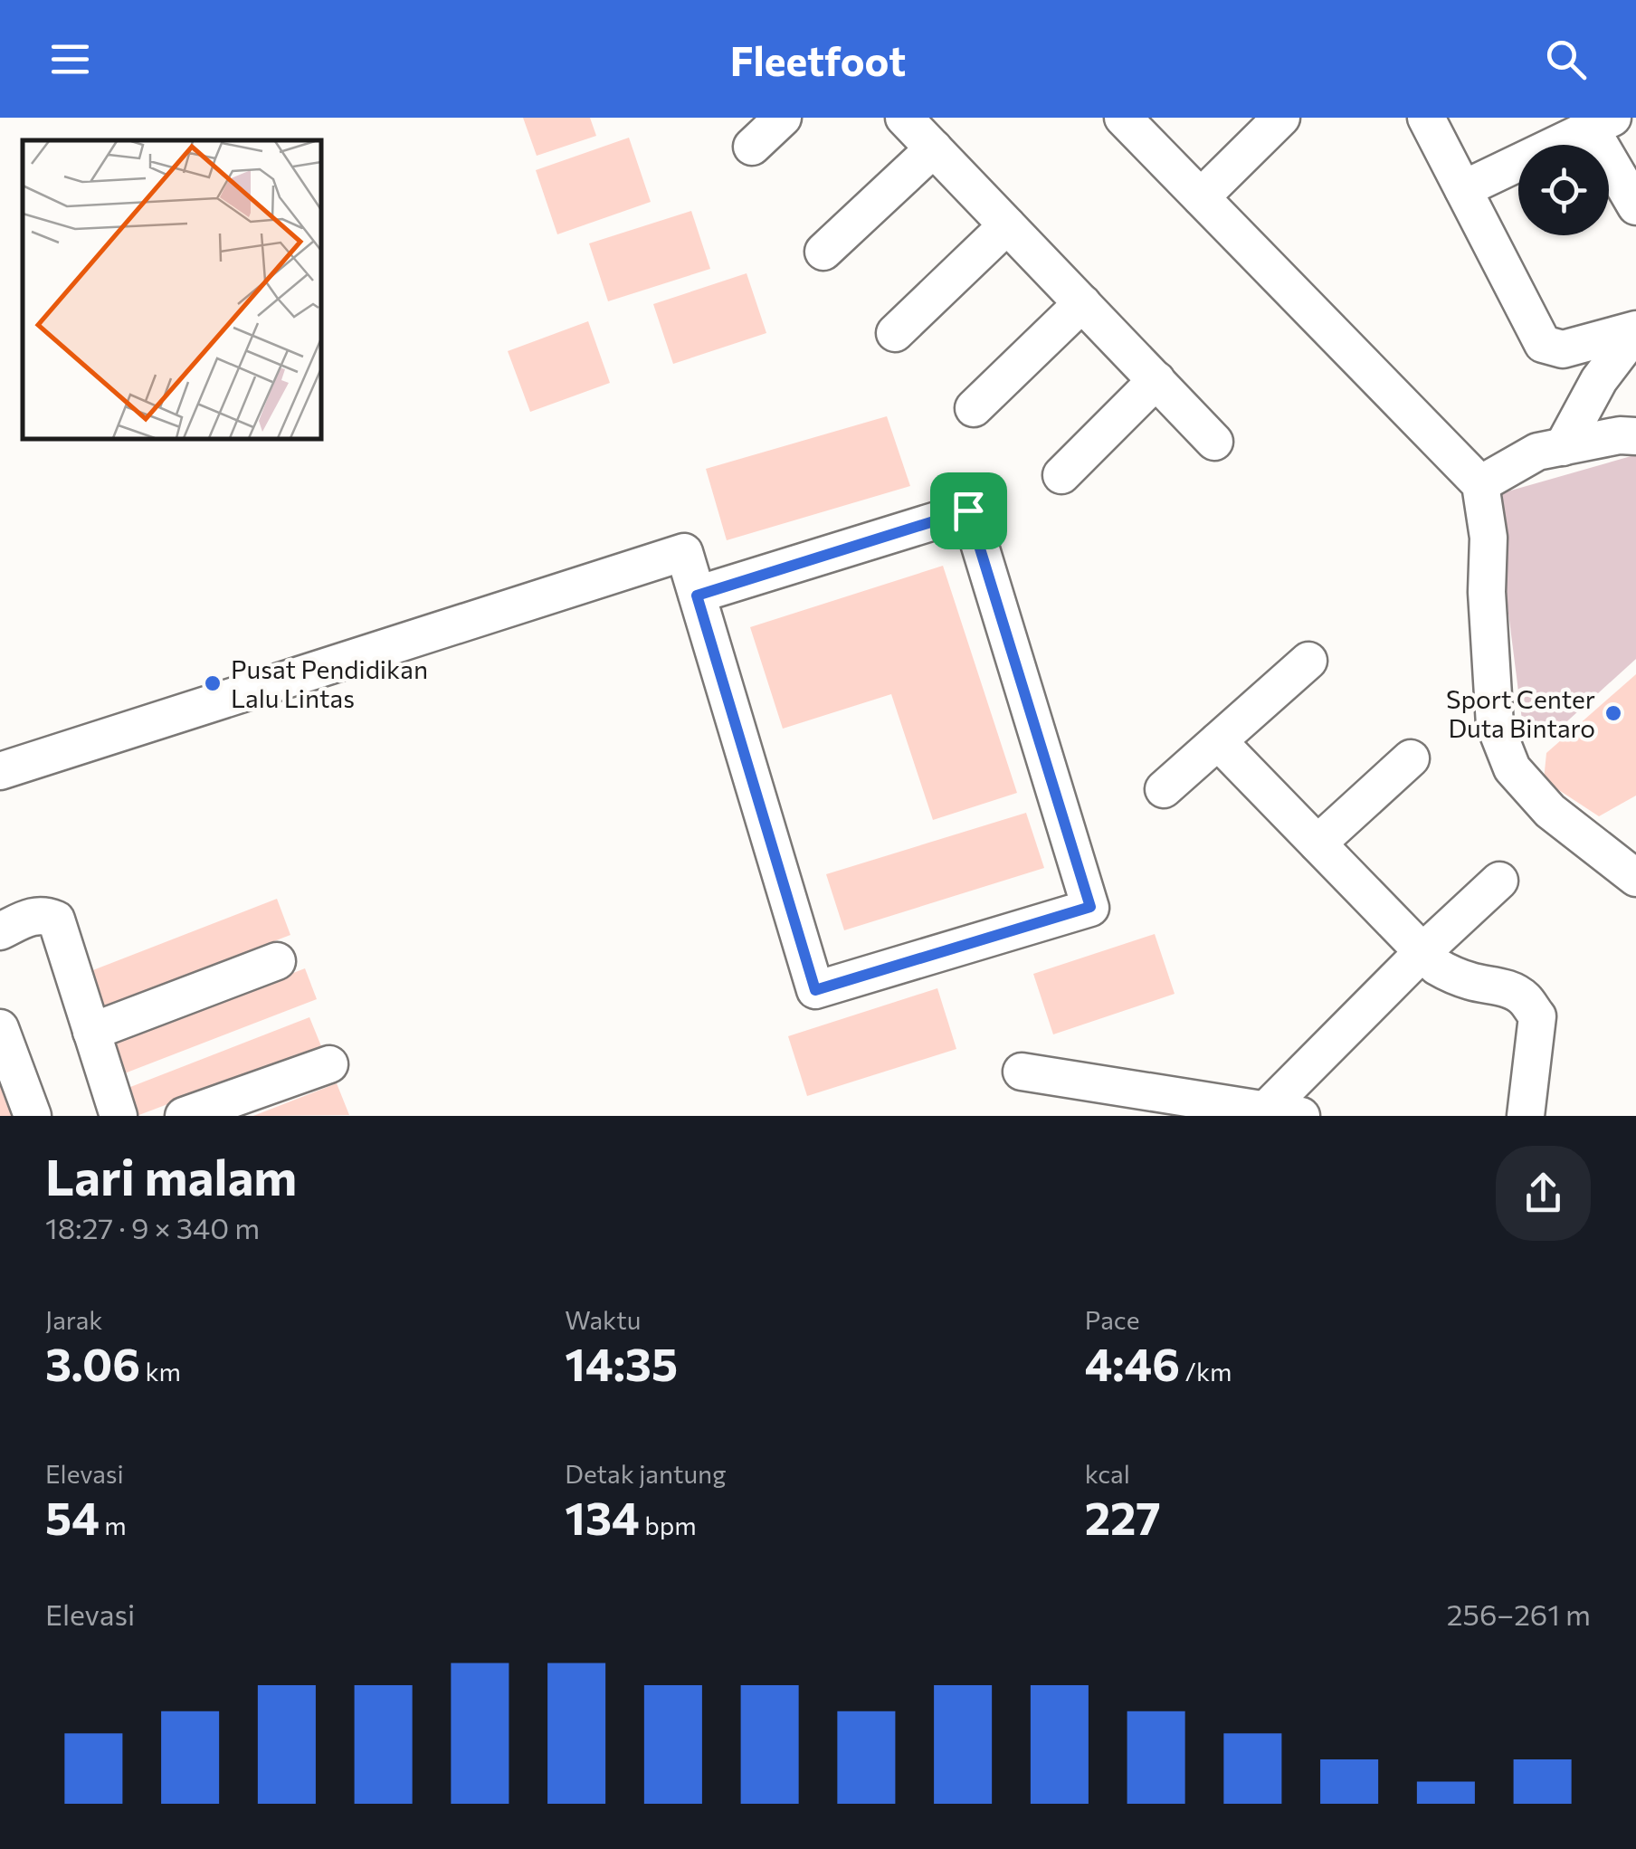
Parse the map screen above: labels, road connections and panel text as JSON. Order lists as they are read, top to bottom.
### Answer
{
  "places": ["Pusat Pendidikan Lalu Lintas", "Sport Center Duta Bintaro"],
  "page": {
    "header": "Fleetfoot",
    "heading": ["Lari malam", "18:27 · 9 × 340 m"],
    "stats": [
      ["Jarak", "3.06 km"],
      ["Waktu", "14:35"],
      ["Pace", "4:46 /km"],
      ["Elevasi", "54 m"],
      ["Detak jantung", "134 bpm"],
      ["kcal", "227"]
    ],
    "chart": ["Elevasi", "256–261 m"]
  }
}
